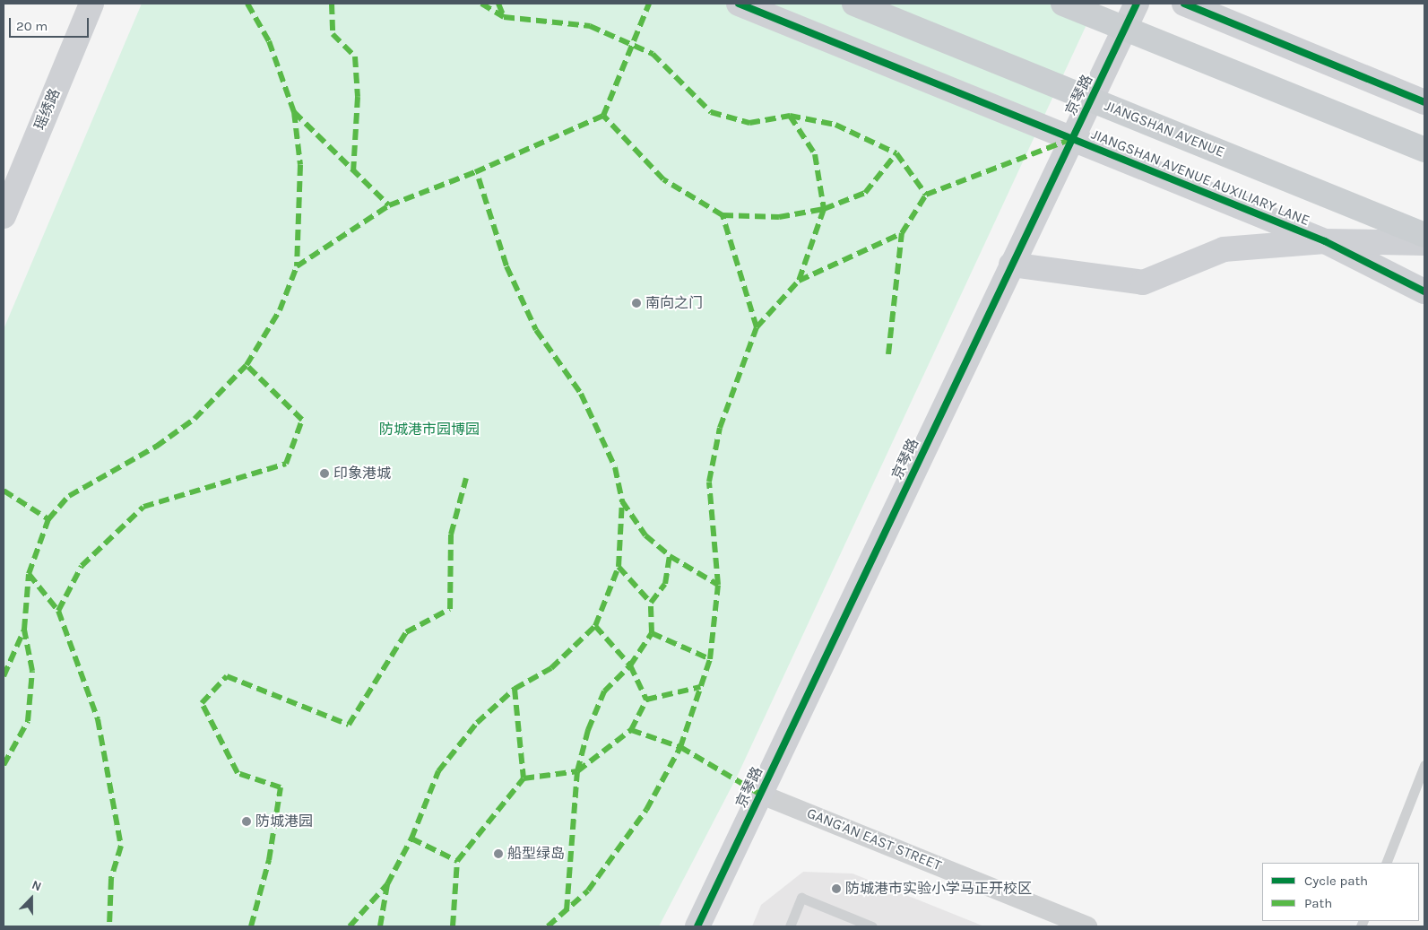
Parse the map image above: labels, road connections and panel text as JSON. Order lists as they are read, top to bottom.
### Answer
{
  "streets": {
    "main road": ["JIANGSHAN AVENUE"],
    "street": [
      "京琴路",
      "瑶绣路",
      "JIANGSHAN AVENUE AUXILIARY LANE",
      "GANG'AN EAST STREET"
    ]
  },
  "crossings": [
    ["京琴路", "JIANGSHAN AVENUE"],
    ["京琴路", "JIANGSHAN AVENUE AUXILIARY LANE"],
    ["京琴路", "GANG'AN EAST STREET"]
  ],
  "parks": ["防城港市园博园"],
  "places": [
    "南向之门",
    "印象港城",
    "防城港园",
    "船型绿岛",
    "防城港市实验小学马正开校区"
  ],
  "legend": ["Cycle path", "Path"],
  "scale_bar": "20 m",
  "north": "top"
}
